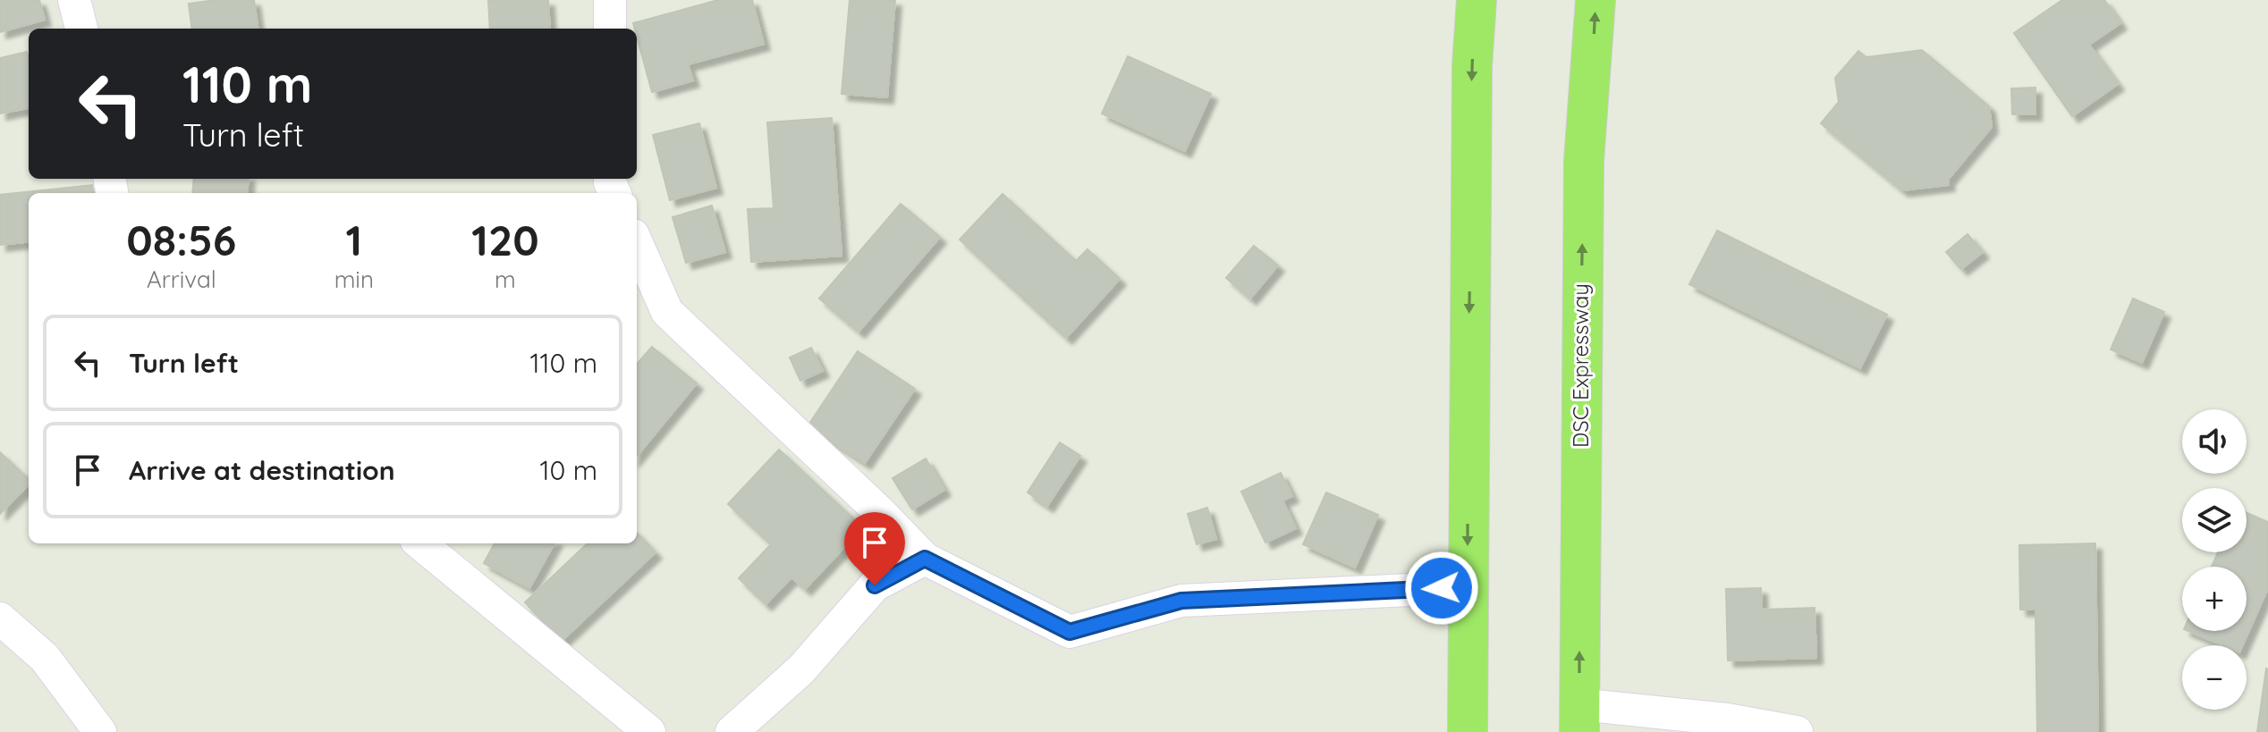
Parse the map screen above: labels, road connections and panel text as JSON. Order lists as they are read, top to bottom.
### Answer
{
  "streets": {
    "main road": ["DSC Expressway"]
  },
  "page": {
    "turn": ["110 m", "Turn left"],
    "eta": [
      "08:56",
      "Arrival",
      "1",
      "min",
      "120",
      "m"
    ],
    "list": [
      {
        "name": "Turn left",
        "value": "110 m"
      },
      {
        "name": "Arrive at destination",
        "value": "10 m"
      }
    ],
    "map_buttons": ["+", "−"]
  }
}
